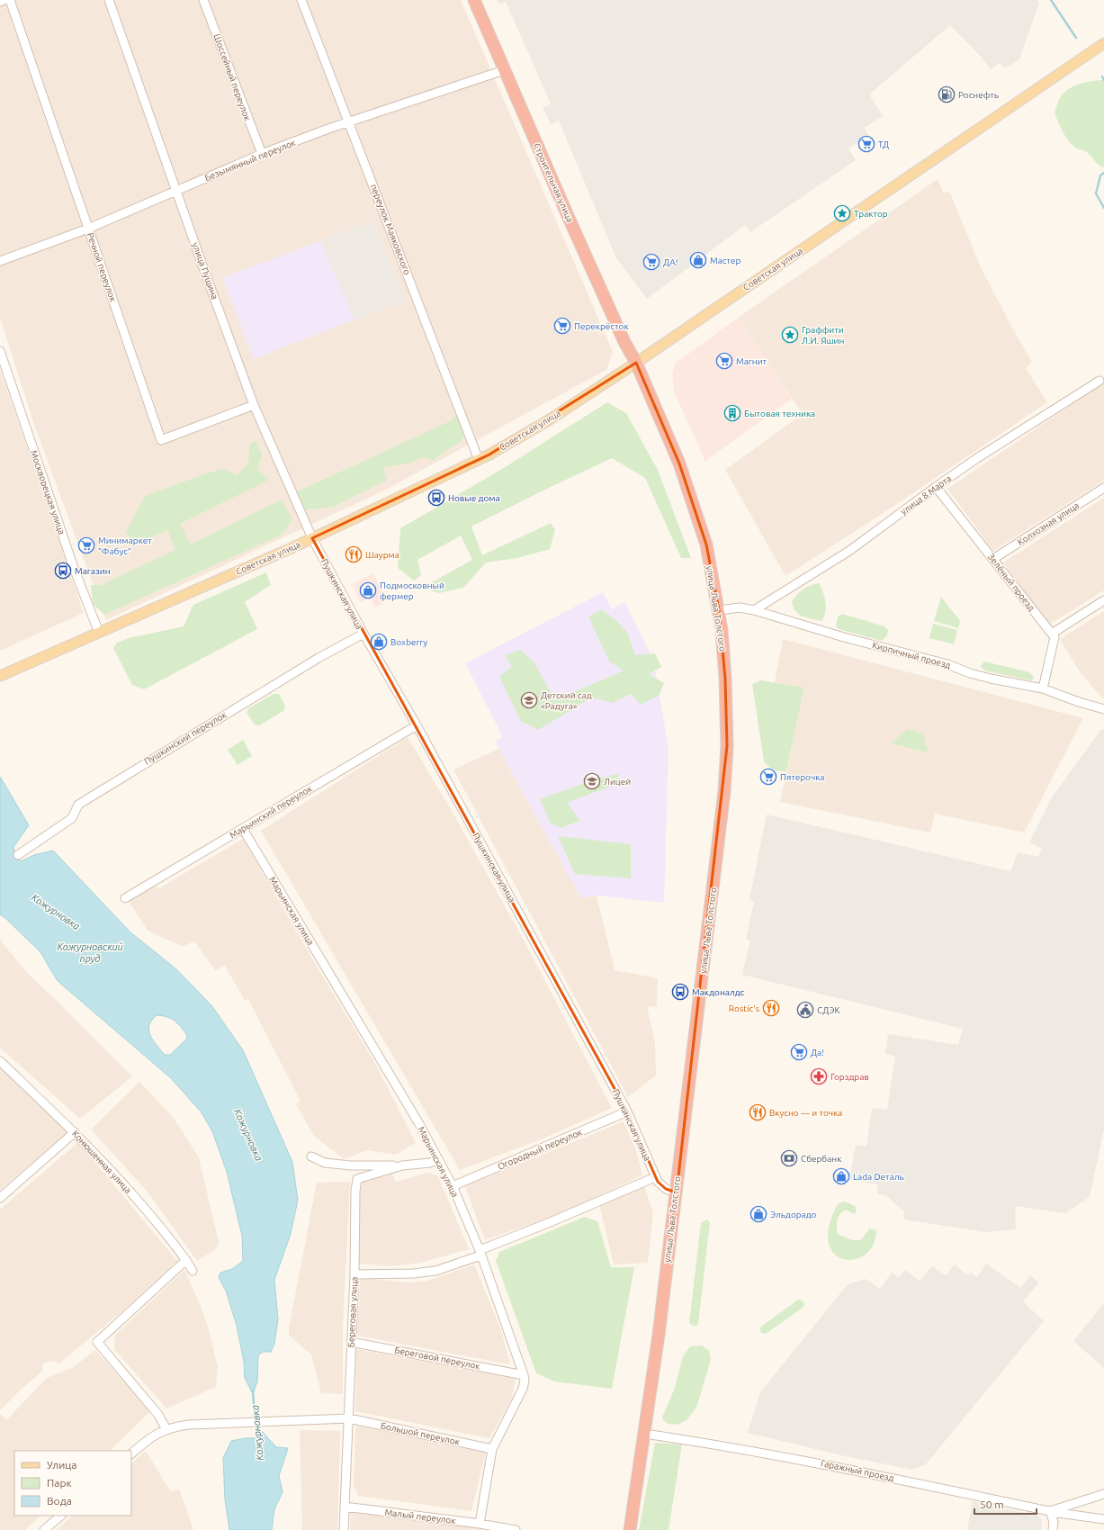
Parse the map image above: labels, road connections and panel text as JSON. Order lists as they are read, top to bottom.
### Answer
{
  "streets": {
    "highway": ["Строительная улица", "улица Льва Толстого"],
    "main road": ["Советская улица"],
    "street": [
      "Шоссейный переулок",
      "Безымянный переулок",
      "переулок Маяковского",
      "Речной переулок",
      "улица Пущина",
      "Москворецкая улица",
      "улица 8 Марта",
      "Колхозная улица",
      "Зелёный проезд",
      "Пушкинская улица",
      "Кирпичный проезд",
      "Пушкинский переулок",
      "Марьинский переулок",
      "Марьинская улица",
      "Огородный переулок",
      "Конюшенная улица",
      "Береговая улица",
      "Береговой переулок",
      "Большой переулок",
      "Гаражный проезд",
      "Малый переулок"
    ]
  },
  "crossings": [
    ["Шоссейный переулок", "Безымянный переулок"],
    ["Безымянный переулок", "Строительная улица"],
    ["Безымянный переулок", "переулок Маяковского"],
    ["Безымянный переулок", "Речной переулок"],
    ["Безымянный переулок", "улица Пущина"],
    ["Строительная улица", "Советская улица"],
    ["Строительная улица", "улица Льва Толстого"],
    ["переулок Маяковского", "Советская улица"],
    ["Речной переулок", "улица Пущина"],
    ["Советская улица", "улица Пущина"],
    ["Советская улица", "Москворецкая улица"],
    ["Советская улица", "Пушкинская улица"],
    ["Советская улица", "улица Льва Толстого"],
    ["улица Пущина", "Пушкинская улица"],
    ["улица 8 Марта", "Зелёный проезд"],
    ["улица 8 Марта", "Кирпичный проезд"],
    ["Колхозная улица", "Зелёный проезд"],
    ["Пушкинская улица", "улица Льва Толстого"],
    ["Пушкинская улица", "Пушкинский переулок"],
    ["Пушкинская улица", "Марьинский переулок"],
    ["Пушкинская улица", "Огородный переулок"],
    ["улица Льва Толстого", "Кирпичный проезд"],
    ["улица Льва Толстого", "Гаражный проезд"],
    ["Марьинский переулок", "Марьинская улица"],
    ["Марьинская улица", "Огородный переулок"],
    ["Марьинская улица", "Береговая улица"],
    ["Марьинская улица", "Береговой переулок"],
    ["Марьинская улица", "Большой переулок"],
    ["Марьинская улица", "Малый переулок"],
    ["Береговая улица", "Береговой переулок"],
    ["Береговая улица", "Большой переулок"],
    ["Береговая улица", "Малый переулок"]
  ],
  "water": ["Кожурновка", "Кожурновский пруд"],
  "places": {
    "fuel station": ["Роснефть"],
    "supermarket": [
      "ТД",
      "ДА!",
      "Перекрёсток",
      "Магнит",
      "Минимаркет \"Фабус\"",
      "Пятерочка",
      "Да!"
    ],
    "place": ["Трактор", "Граффити Л.И. Яшин"],
    "shop": [
      "Мастер",
      "Подмосковный фермер",
      "Boxberry",
      "Lada Dеталь",
      "Эльдорадо"
    ],
    "building": ["Бытовая техника"],
    "bus stop": ["Новые дома", "Магазин", "Макдоналдс"],
    "restaurant": ["Шаурма", "Rostic's", "Вкусно — и точка"],
    "school or university": ["Детский сад «Радуга»", "Лицей"],
    "public building": ["СДЭК"],
    "pharmacy": ["Горздрав"],
    "bank": ["Сбербанк"]
  },
  "legend": ["Улица", "Парк", "Вода"],
  "scale_bar": "50 m"
}
